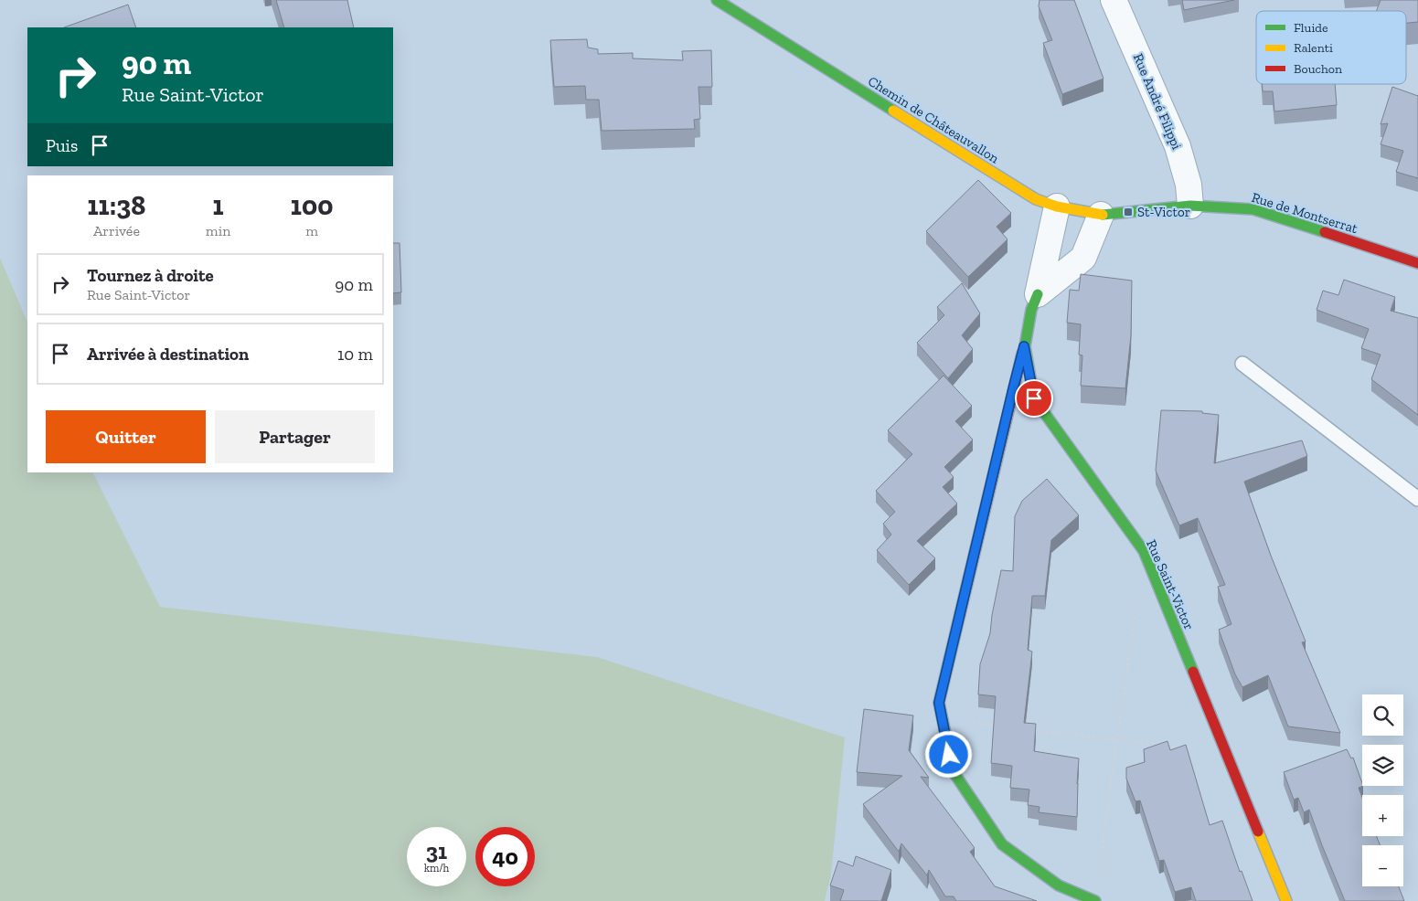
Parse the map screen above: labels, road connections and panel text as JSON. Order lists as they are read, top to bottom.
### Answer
{
  "streets": {
    "street": [
      "Rue André Filippi",
      "Chemin de Châteauvallon",
      "Rue de Montserrat",
      "Rue Saint-Victor"
    ]
  },
  "crossings": [
    ["Rue André Filippi", "Rue de Montserrat"],
    ["Chemin de Châteauvallon", "Rue de Montserrat"]
  ],
  "places": {
    "transit": ["St-Victor"]
  },
  "legend": ["Fluide", "Ralenti", "Bouchon"],
  "page": {
    "turn": ["90 m", "Rue Saint-Victor"],
    "then": "Puis",
    "eta": [
      "11:38",
      "Arrivée",
      "1",
      "min",
      "100",
      "m"
    ],
    "list": [
      {
        "name": "Tournez à droite",
        "note": "Rue Saint-Victor",
        "value": "90 m"
      },
      {
        "name": "Arrivée à destination",
        "value": "10 m"
      }
    ],
    "buttons": ["Quitter", "Partager"],
    "map_buttons": ["+", "−"],
    "speed": "31 km/h",
    "limit": "40"
  }
}
